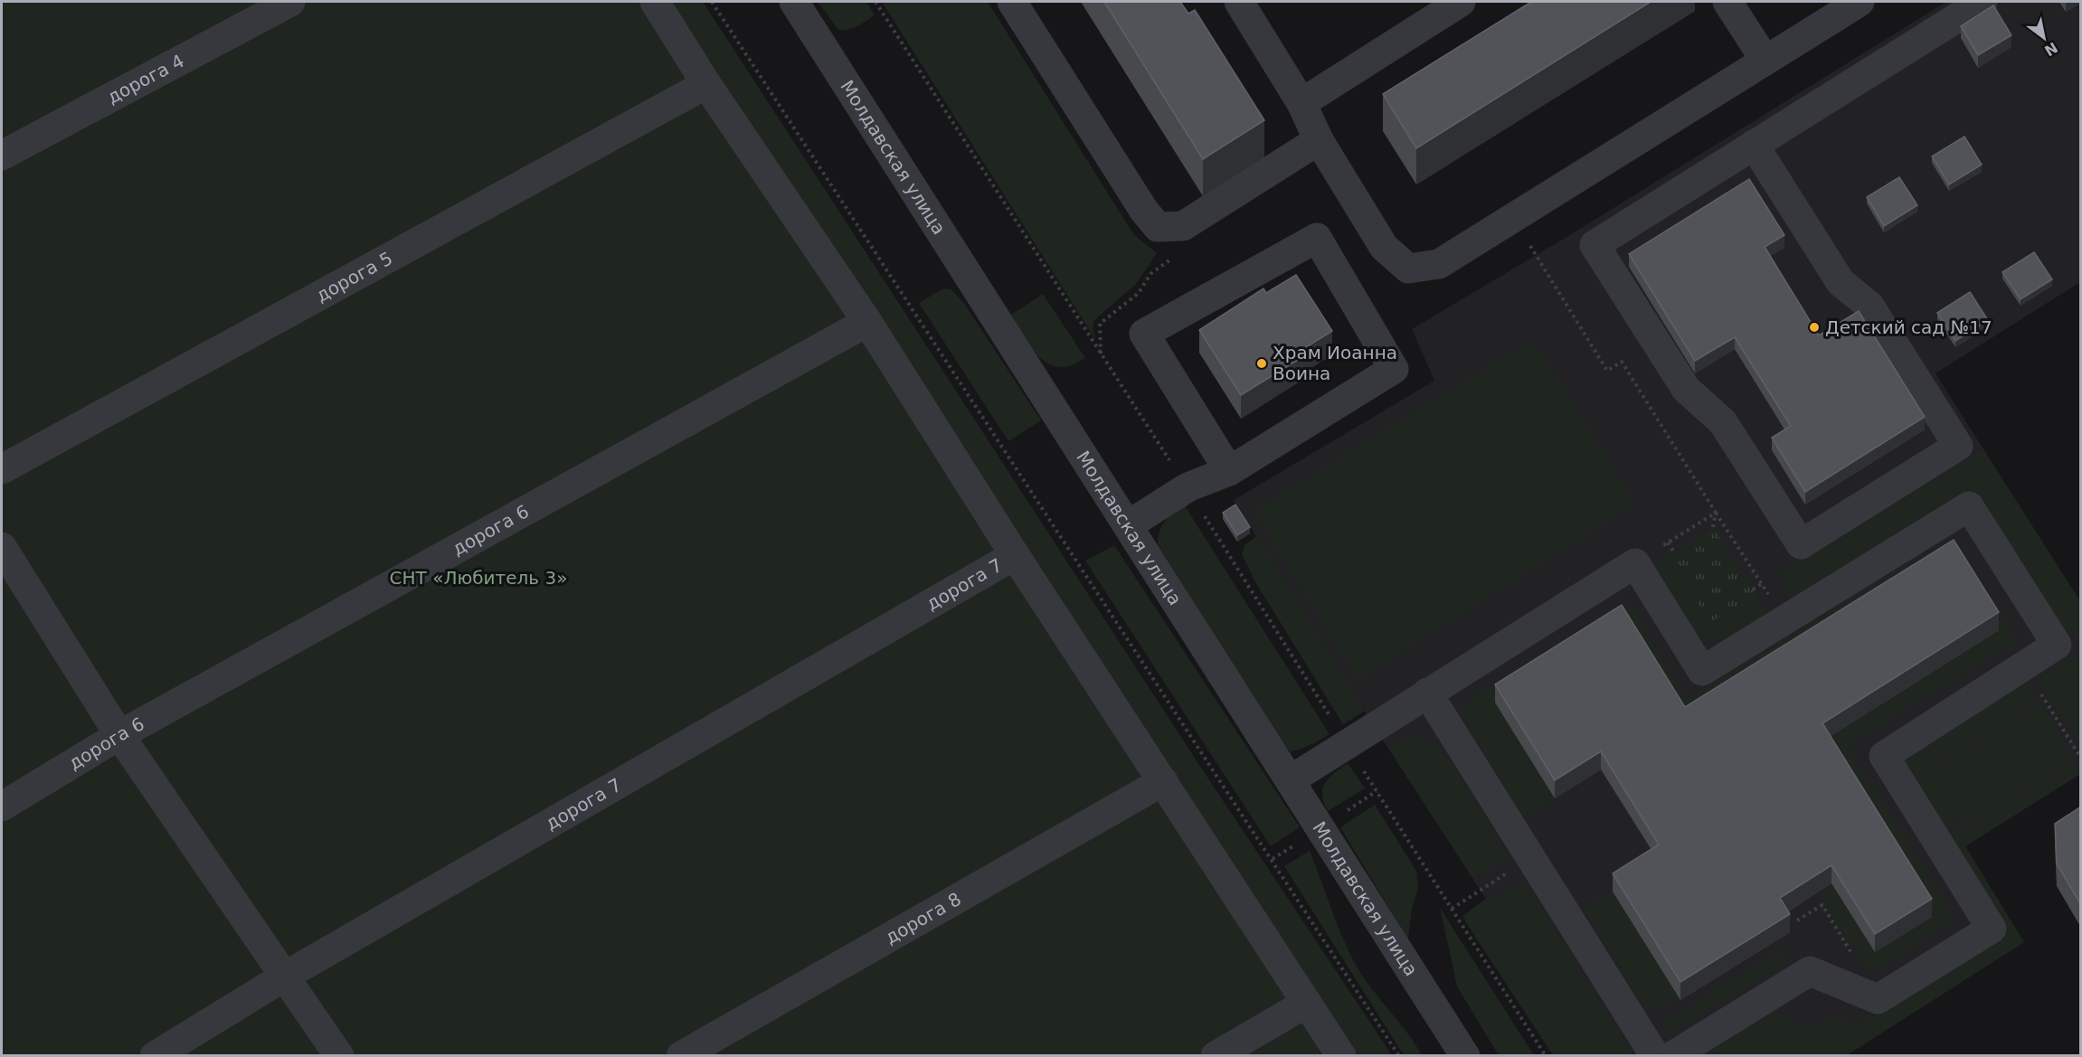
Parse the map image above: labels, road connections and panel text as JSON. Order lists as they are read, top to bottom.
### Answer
{
  "streets": {
    "street": [
      "дорога 4",
      "Молдавская улица",
      "дорога 5",
      "дорога 6",
      "дорога 7",
      "дорога 8"
    ]
  },
  "parks": ["СНТ «Любитель 3»"],
  "places": ["Детский сад №17", "Храм Иоанна Воина"],
  "north": "bottom right"
}
